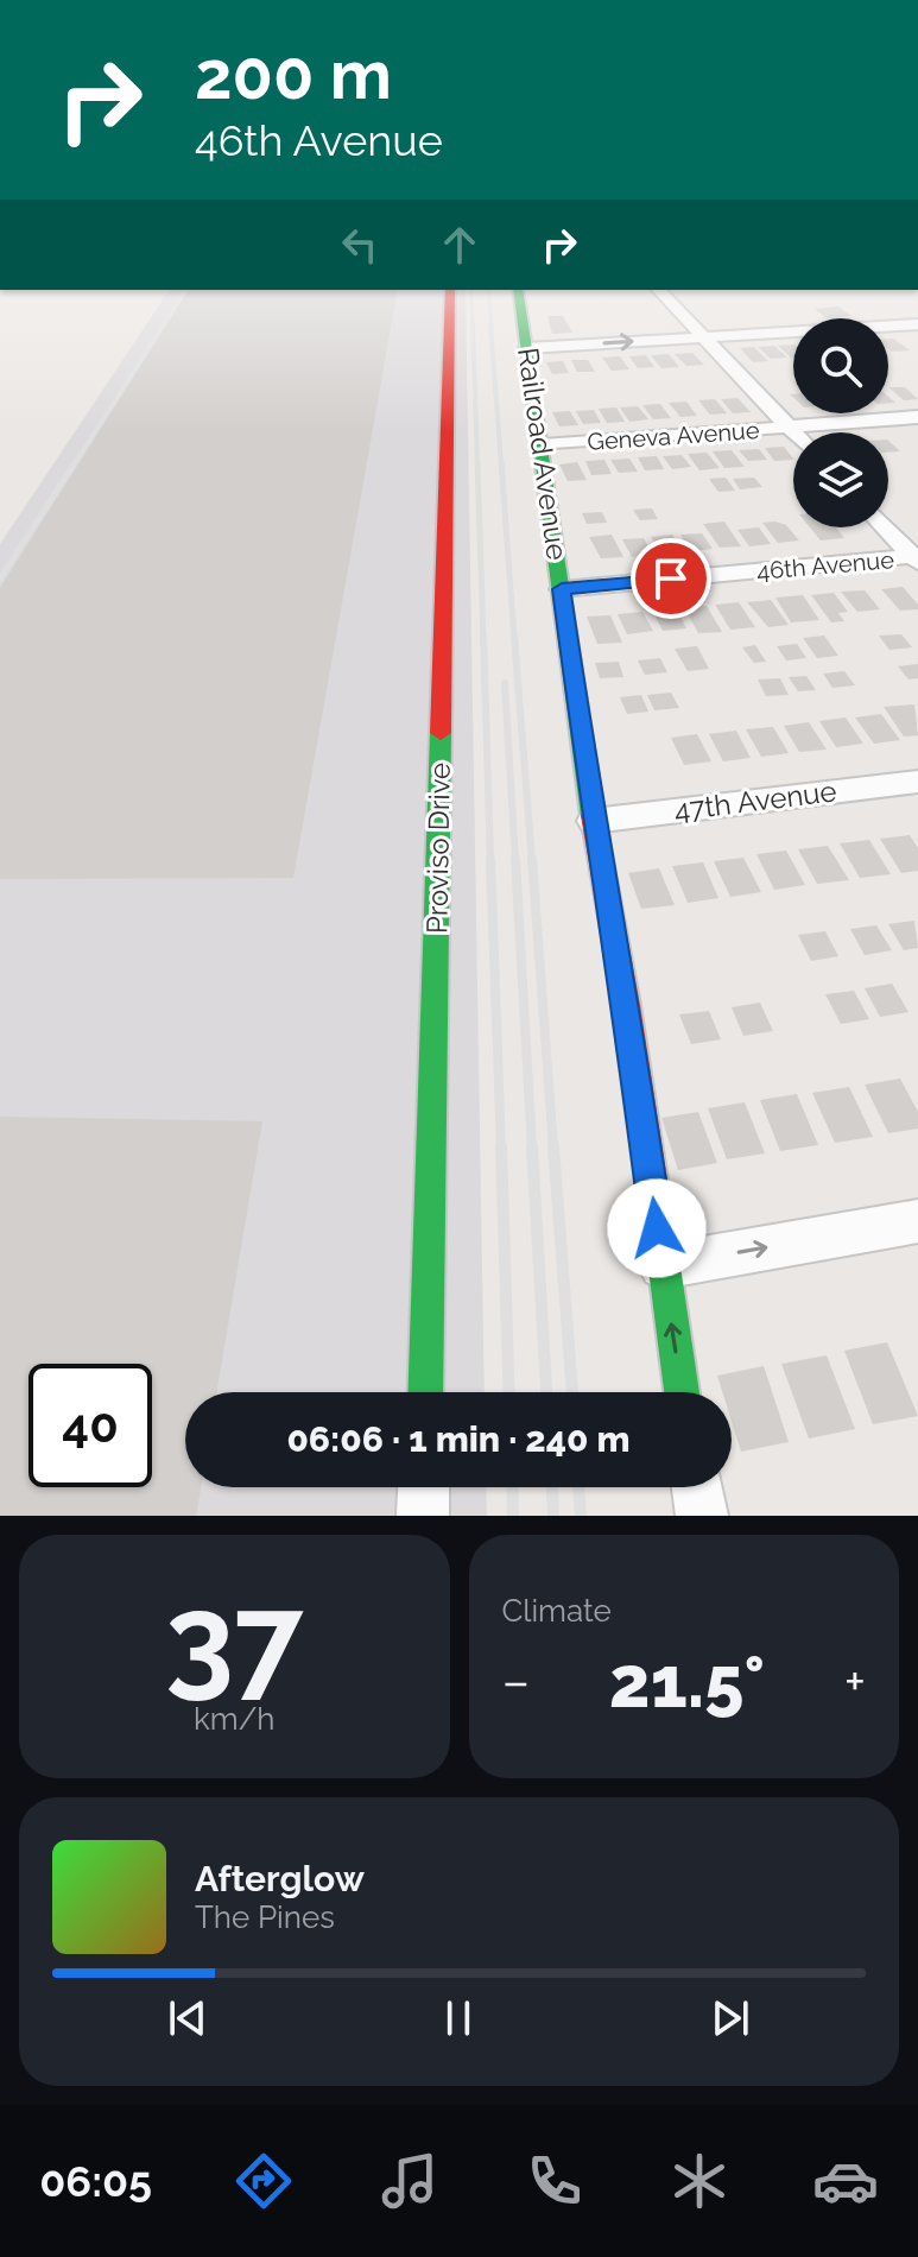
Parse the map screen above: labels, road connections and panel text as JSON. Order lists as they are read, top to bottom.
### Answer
{
  "streets": {
    "street": [
      "Geneva Avenue",
      "Railroad Avenue",
      "46th Avenue",
      "47th Avenue",
      "Proviso Drive"
    ]
  },
  "crossings": [
    ["Geneva Avenue", "Railroad Avenue"],
    ["Railroad Avenue", "46th Avenue"],
    ["Railroad Avenue", "47th Avenue"]
  ],
  "page": {
    "turn": ["200 m", "46th Avenue"],
    "limit": "40",
    "trip": "06:06 · 1 min · 240 m",
    "tile": [
      ["37", "km/h"],
      "Climate"
    ],
    "heat": ["−", "21.5°", "+"],
    "song": ["Afterglow", "The Pines"],
    "tabs": "06:05"
  }
}
